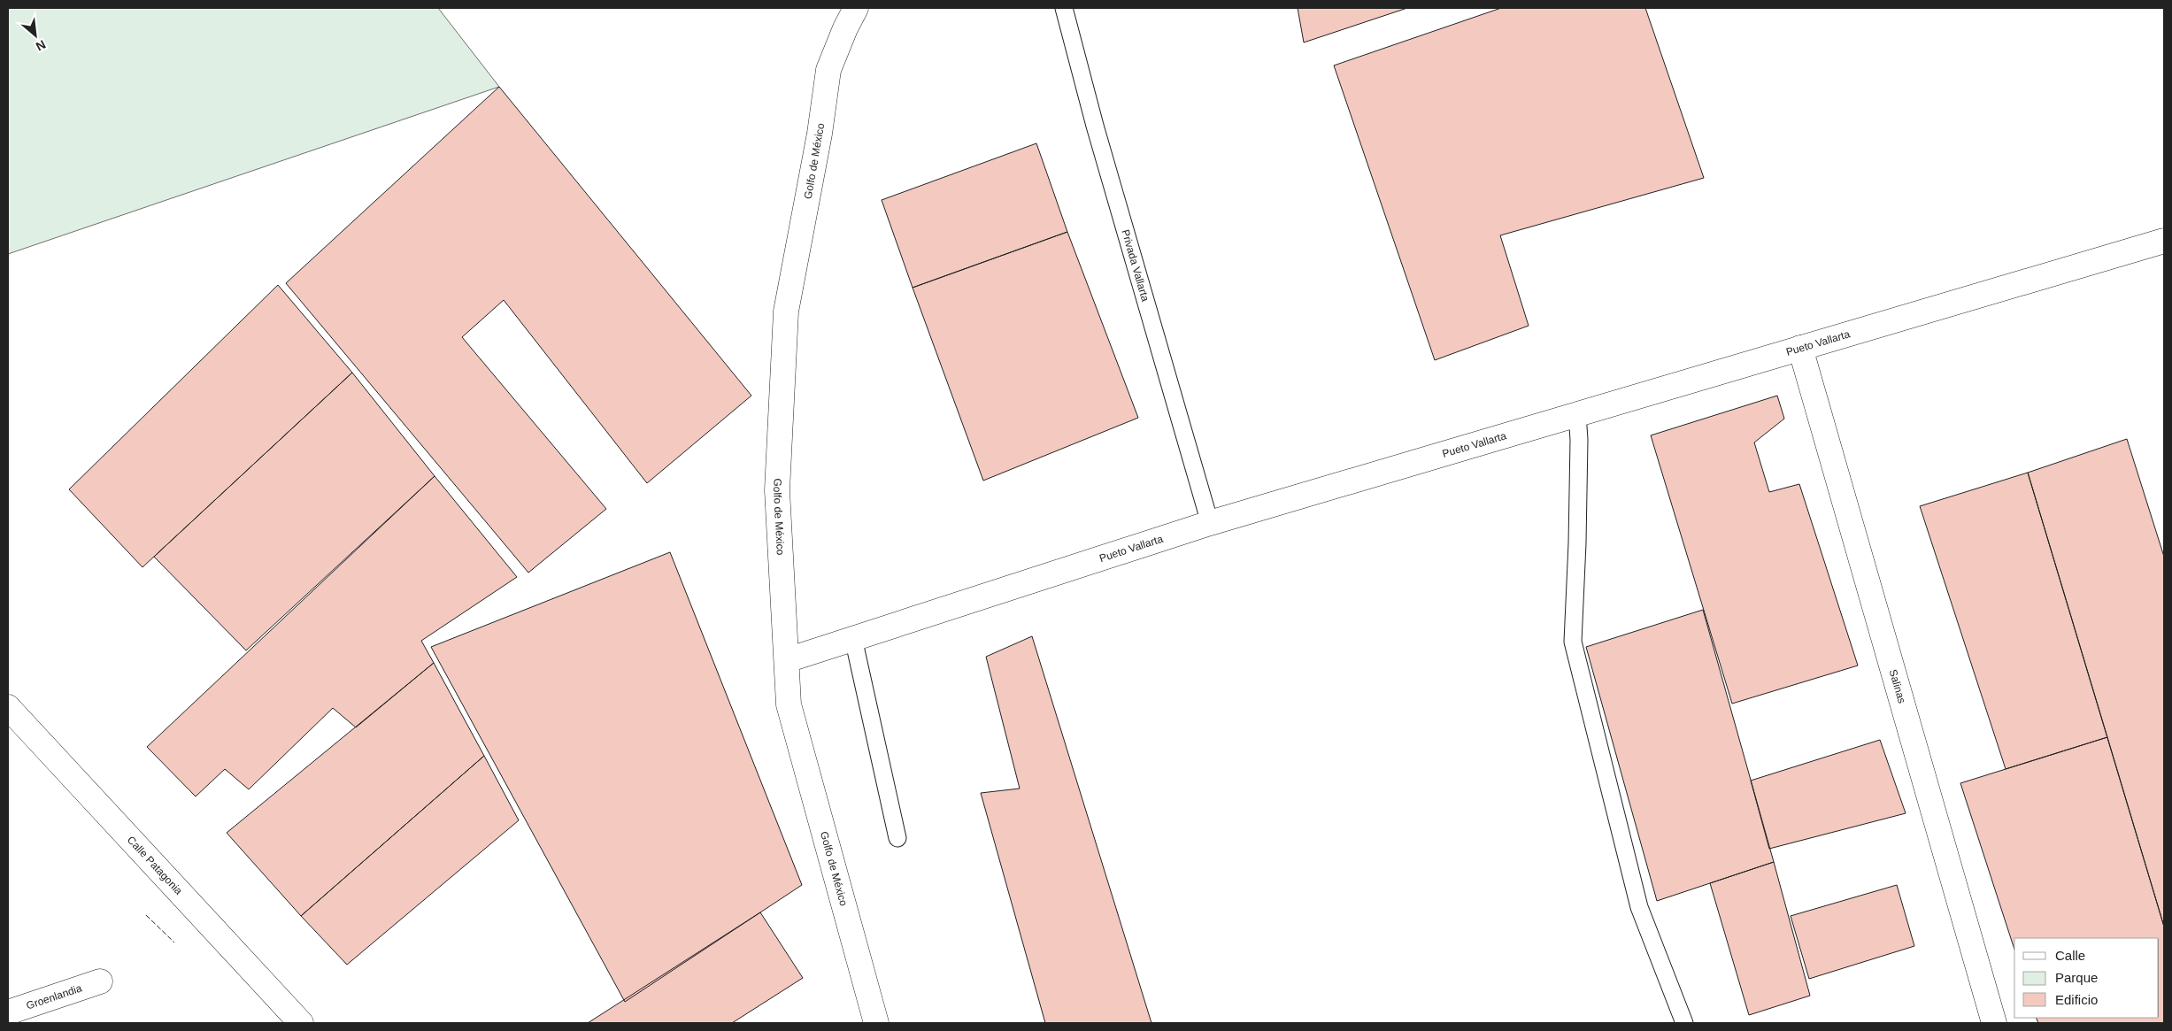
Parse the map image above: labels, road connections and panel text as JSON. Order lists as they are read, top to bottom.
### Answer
{
  "streets": {
    "street": [
      "Golfo de México",
      "Pueto Vallarta",
      "Salinas",
      "Calle Patagonia",
      "Groenlandia"
    ],
    "lane": ["Privada Vallarta"]
  },
  "crossings": [
    ["Golfo de México", "Pueto Vallarta"],
    ["Privada Vallarta", "Pueto Vallarta"],
    ["Pueto Vallarta", "Salinas"]
  ],
  "legend": ["Calle", "Parque", "Edificio"],
  "north": "bottom right"
}
